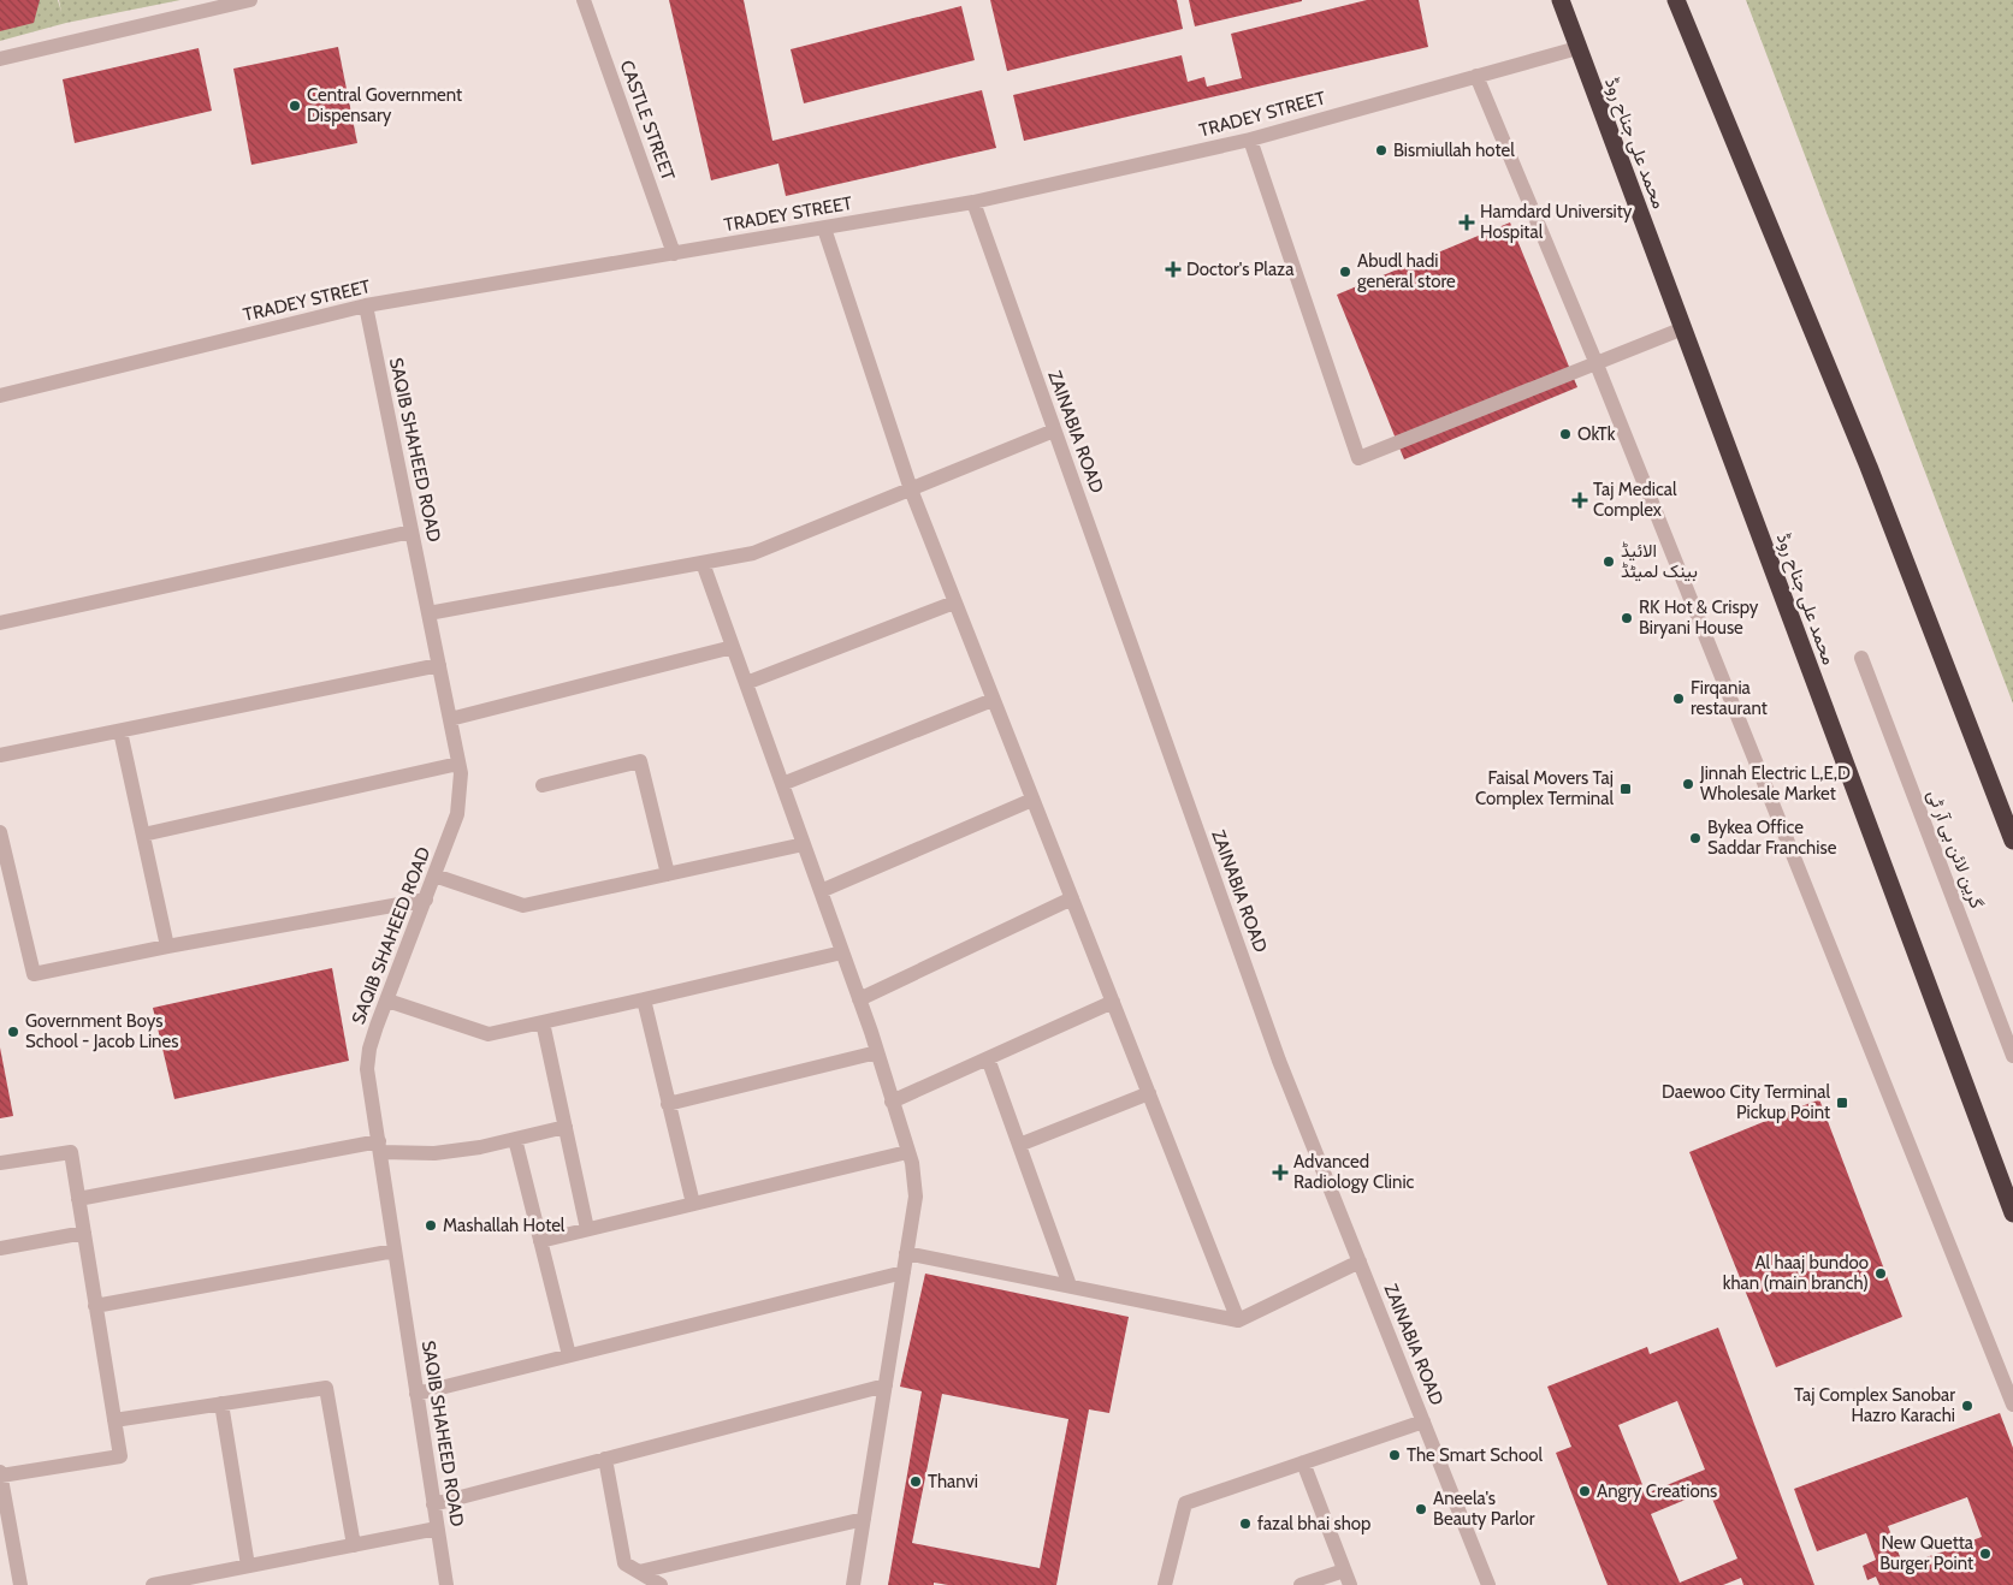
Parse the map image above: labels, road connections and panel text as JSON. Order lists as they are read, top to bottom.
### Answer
{
  "streets": {
    "highway": ["محمد علی جناح روڈ"],
    "street": [
      "TRADEY STREET",
      "CASTLE STREET",
      "ZAINABIA ROAD",
      "SAQIB SHAHEED ROAD",
      "گرین لائن بی آر ٹی"
    ]
  },
  "crossings": [
    ["TRADEY STREET", "CASTLE STREET"],
    ["TRADEY STREET", "محمد علی جناح روڈ"],
    ["TRADEY STREET", "ZAINABIA ROAD"],
    ["TRADEY STREET", "SAQIB SHAHEED ROAD"]
  ],
  "places": {
    "other": [
      "Central Government Dispensary",
      "Bismiullah hotel",
      "Abudl hadi general store",
      "OkTk",
      "الائیڈ بینک لمیٹڈ",
      "RK Hot & Crispy Biryani House",
      "Firqania restaurant",
      "Jinnah Electric L,E,D Wholesale Market",
      "Bykea Office Saddar Franchise",
      "Government Boys School - Jacob Lines",
      "Mashallah Hotel",
      "Al haaj bundoo khan (main branch)",
      "Taj Complex Sanobar Hazro Karachi",
      "The Smart School",
      "Thanvi",
      "Angry Creations",
      "Aneela's Beauty Parlor",
      "fazal bhai shop",
      "New Quetta Burger Point"
    ],
    "health": [
      "Hamdard University Hospital",
      "Doctor's Plaza",
      "Taj Medical Complex",
      "Advanced Radiology Clinic"
    ],
    "transit": ["Faisal Movers Taj Complex Terminal", "Daewoo City Terminal Pickup Point"]
  }
}
